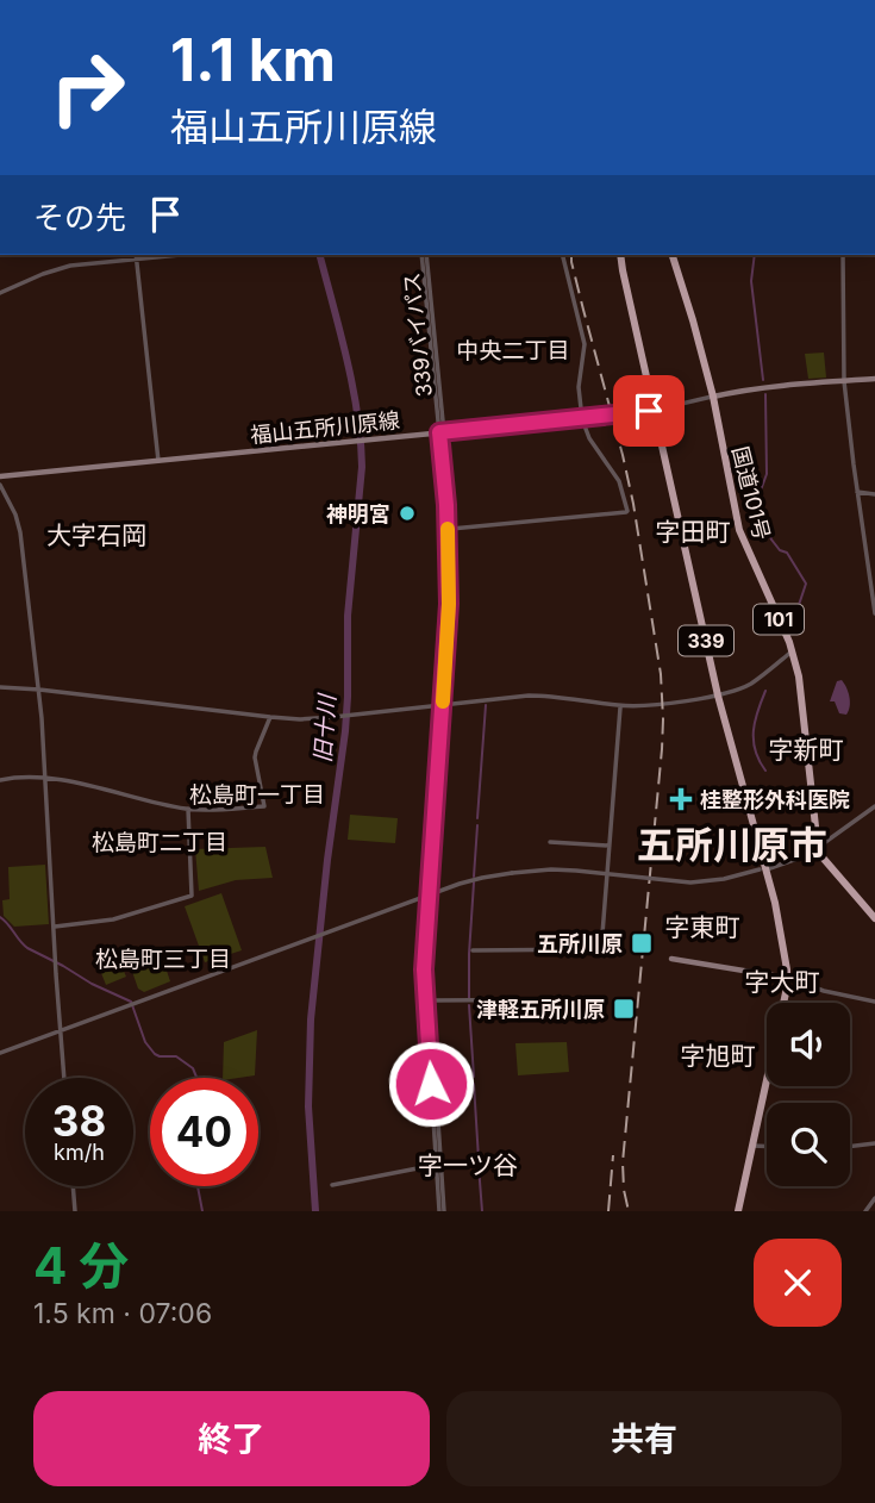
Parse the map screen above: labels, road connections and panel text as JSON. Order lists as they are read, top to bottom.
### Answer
{
  "streets": {
    "highway": ["国道101号", "101", "339"],
    "main road": ["福山五所川原線"]
  },
  "crossings": [
    ["福山五所川原線", "339"]
  ],
  "districts": [
    "中央二丁目",
    "字田町",
    "大字石岡",
    "字新町",
    "松島町一丁目",
    "松島町二丁目",
    "五所川原市",
    "字東町",
    "松島町三丁目",
    "字大町",
    "字旭町",
    "字一ツ谷"
  ],
  "water": ["旧十川"],
  "places": {
    "other": ["神明宮"],
    "health": ["桂整形外科医院"],
    "transit": ["五所川原", "津軽五所川原"]
  },
  "page": {
    "turn": ["1.1 km", "福山五所川原線"],
    "then": "その先",
    "speed": "38 km/h",
    "limit": "40",
    "heading": ["4 分", "1.5 km · 07:06"],
    "buttons": ["終了", "共有"]
  }
}
